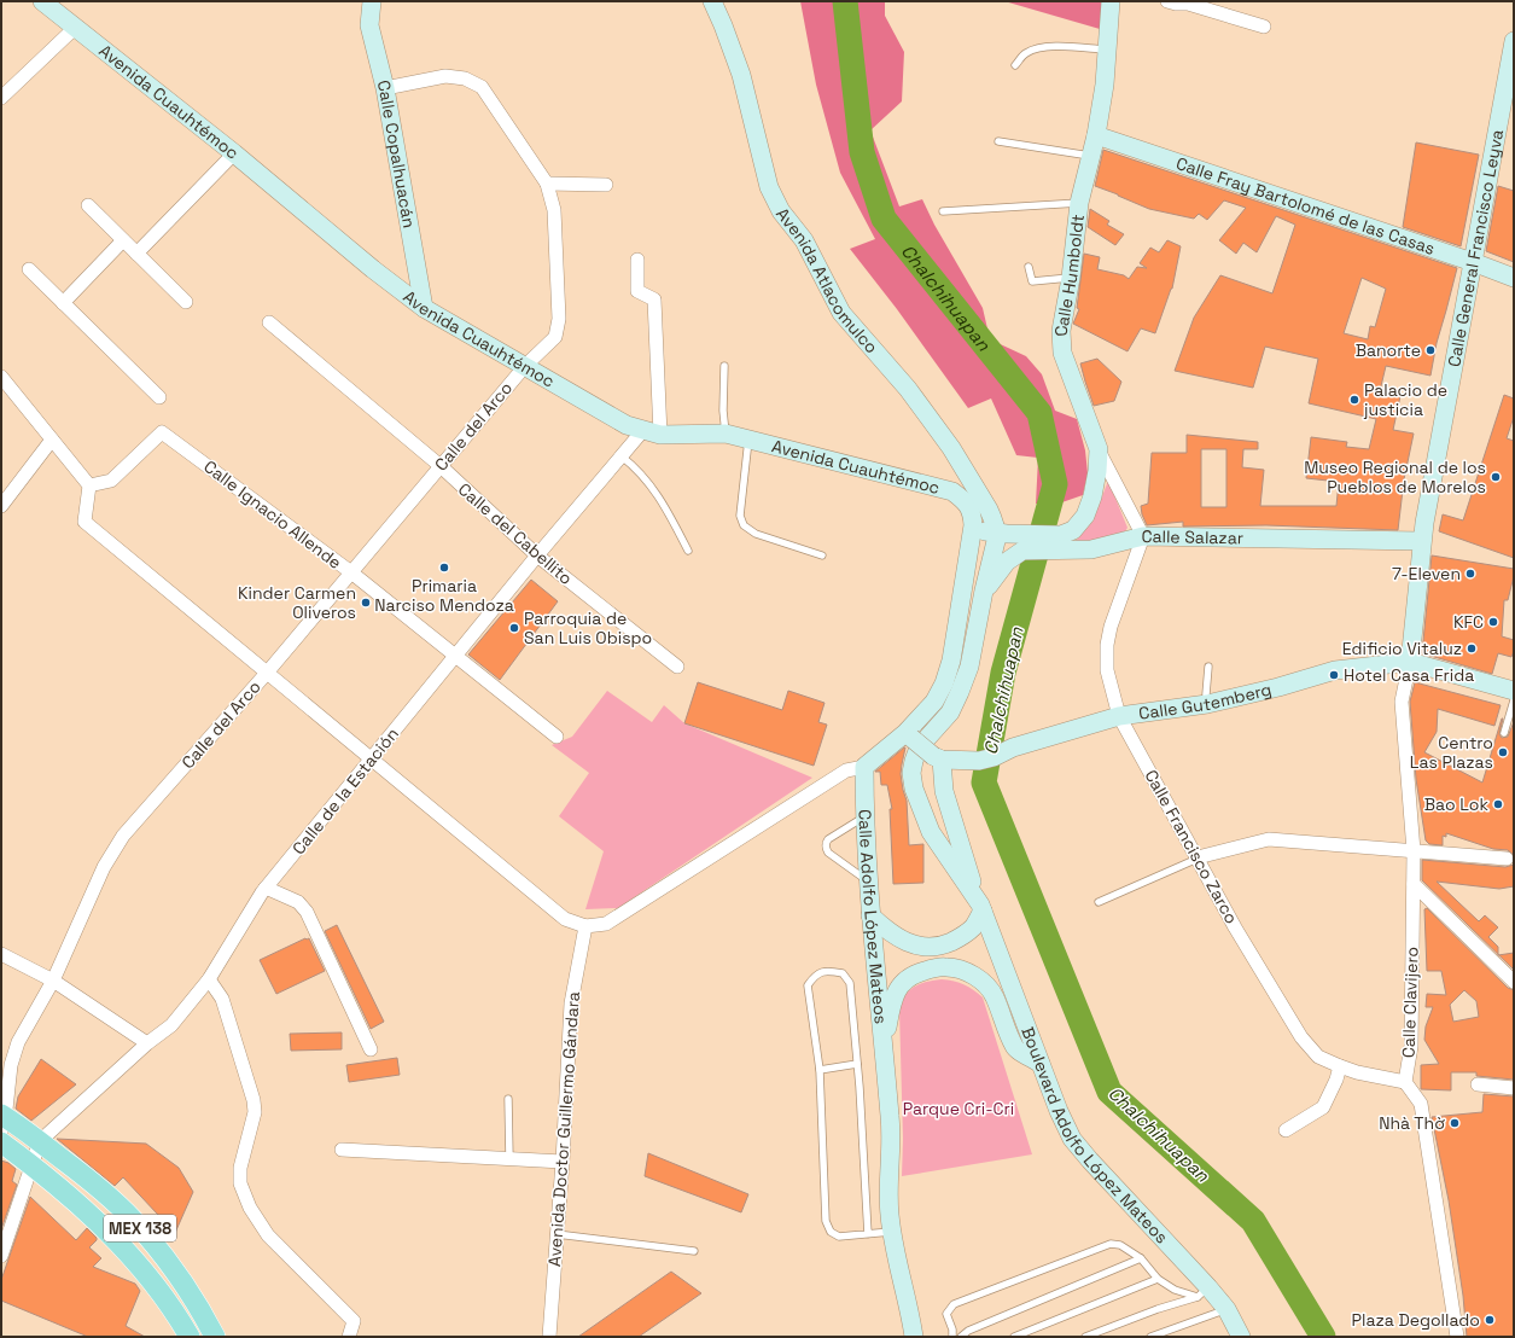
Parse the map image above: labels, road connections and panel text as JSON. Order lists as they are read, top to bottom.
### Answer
{
  "streets": {
    "main road": [
      "Avenida Cuauhtémoc",
      "Calle Copalhuacán",
      "Calle Fray Bartolomé de las Casas",
      "Calle General Francisco Leyva",
      "Calle Humboldt",
      "Avenida Atlacomulco",
      "Calle Salazar",
      "Calle Gutemberg",
      "Calle Adolfo López Mateos",
      "Boulevard Adolfo López Mateos",
      "MEX 138"
    ],
    "street": [
      "Calle del Arco",
      "Calle Ignacio Allende",
      "Calle del Cabellito",
      "Calle de la Estación",
      "Calle Francisco Zarco",
      "Calle Clavijero",
      "Avenida Doctor Guillermo Gándara"
    ]
  },
  "crossings": [
    ["Avenida Cuauhtémoc", "Calle Copalhuacán"],
    ["Avenida Cuauhtémoc", "Calle del Arco"],
    ["Avenida Cuauhtémoc", "Calle de la Estación"],
    ["Calle Copalhuacán", "Calle del Arco"],
    ["Calle Fray Bartolomé de las Casas", "Calle General Francisco Leyva"],
    ["Calle Fray Bartolomé de las Casas", "Calle Humboldt"],
    ["Calle General Francisco Leyva", "Calle Salazar"],
    ["Calle General Francisco Leyva", "Calle Gutemberg"],
    ["Calle General Francisco Leyva", "Calle Clavijero"],
    ["Calle Humboldt", "Calle Salazar"],
    ["Calle Humboldt", "Calle Francisco Zarco"],
    ["Calle del Arco", "Calle Ignacio Allende"],
    ["Calle del Arco", "Calle del Cabellito"],
    ["Calle del Arco", "MEX 138"],
    ["Calle Ignacio Allende", "Calle de la Estación"],
    ["Calle del Cabellito", "Calle de la Estación"],
    ["Calle Salazar", "Calle Francisco Zarco"],
    ["Calle Gutemberg", "Calle Francisco Zarco"],
    ["Calle Gutemberg", "Calle Clavijero"],
    ["Calle de la Estación", "MEX 138"],
    ["Calle Francisco Zarco", "Calle Clavijero"]
  ],
  "water": ["Chalchihuapan"],
  "parks": ["Parque Cri-Cri"],
  "places": [
    "Banorte",
    "Palacio de justicia",
    "Museo Regional de los Pueblos de Morelos",
    "Primaria Narciso Mendoza",
    "7-Eleven",
    "Kinder Carmen Oliveros",
    "KFC",
    "Parroquia de San Luis Obispo",
    "Edificio Vitaluz",
    "Hotel Casa Frida",
    "Centro Las Plazas",
    "Bao Lok",
    "Nhà Thờ",
    "Plaza Degollado"
  ]
}
